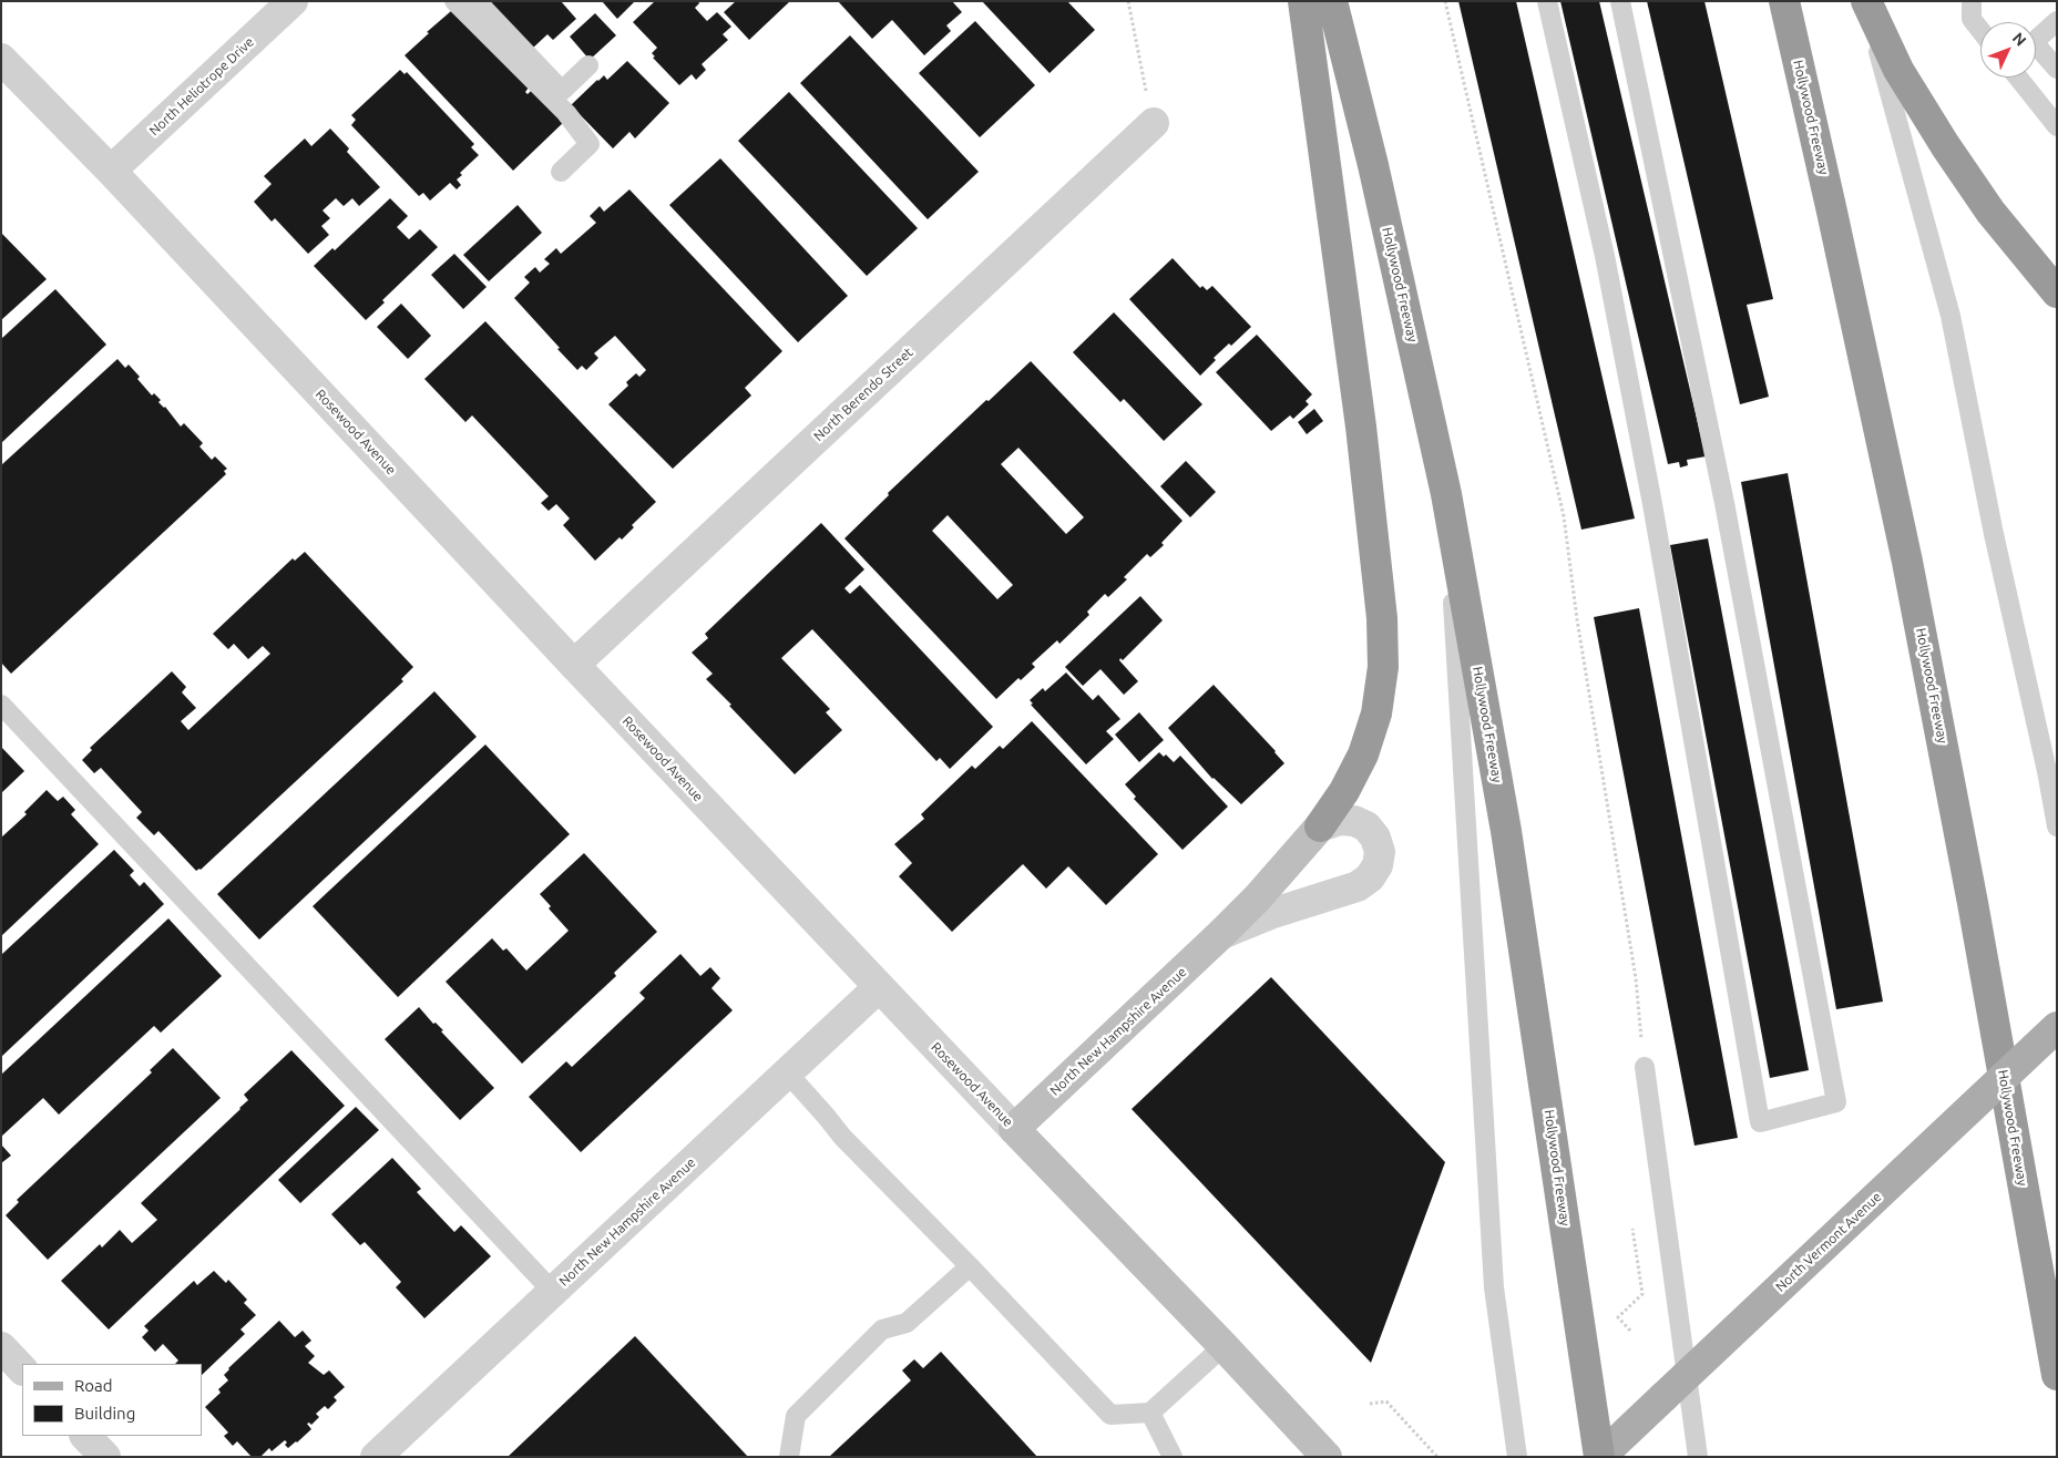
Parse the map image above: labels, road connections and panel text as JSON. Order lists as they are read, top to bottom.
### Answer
{
  "streets": {
    "highway": ["Hollywood Freeway"],
    "main road": ["Rosewood Avenue", "North New Hampshire Avenue", "North Vermont Avenue"],
    "street": ["North Heliotrope Drive", "North Berendo Street"]
  },
  "crossings": [
    ["North Heliotrope Drive", "Rosewood Avenue"],
    ["Hollywood Freeway", "North Vermont Avenue"],
    ["North Berendo Street", "Rosewood Avenue"],
    ["Rosewood Avenue", "North New Hampshire Avenue"]
  ],
  "legend": ["Road", "Building"],
  "north": "top right"
}
